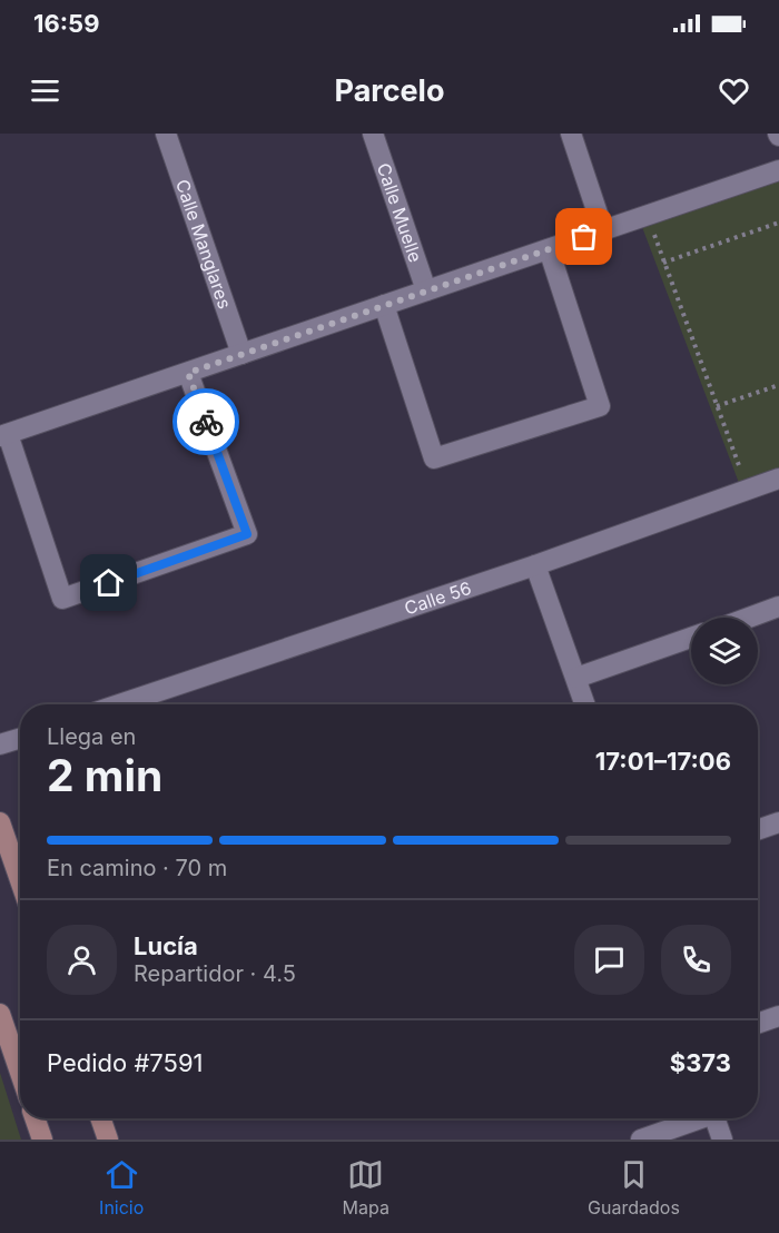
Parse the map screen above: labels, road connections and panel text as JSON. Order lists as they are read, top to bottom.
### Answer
{
  "streets": {
    "street": ["Calle Muelle", "Calle Manglares", "Calle 56"]
  },
  "page": {
    "status": "16:59",
    "header": "Parcelo",
    "heading": ["2 min", "Llega en", "17:01–17:06"],
    "panel": [
      "Lucía",
      "Repartidor · 4.5",
      "Pedido #7591",
      "$373"
    ],
    "bar": "En camino · 70 m",
    "tabs": ["Inicio", "Mapa", "Guardados"]
  }
}
